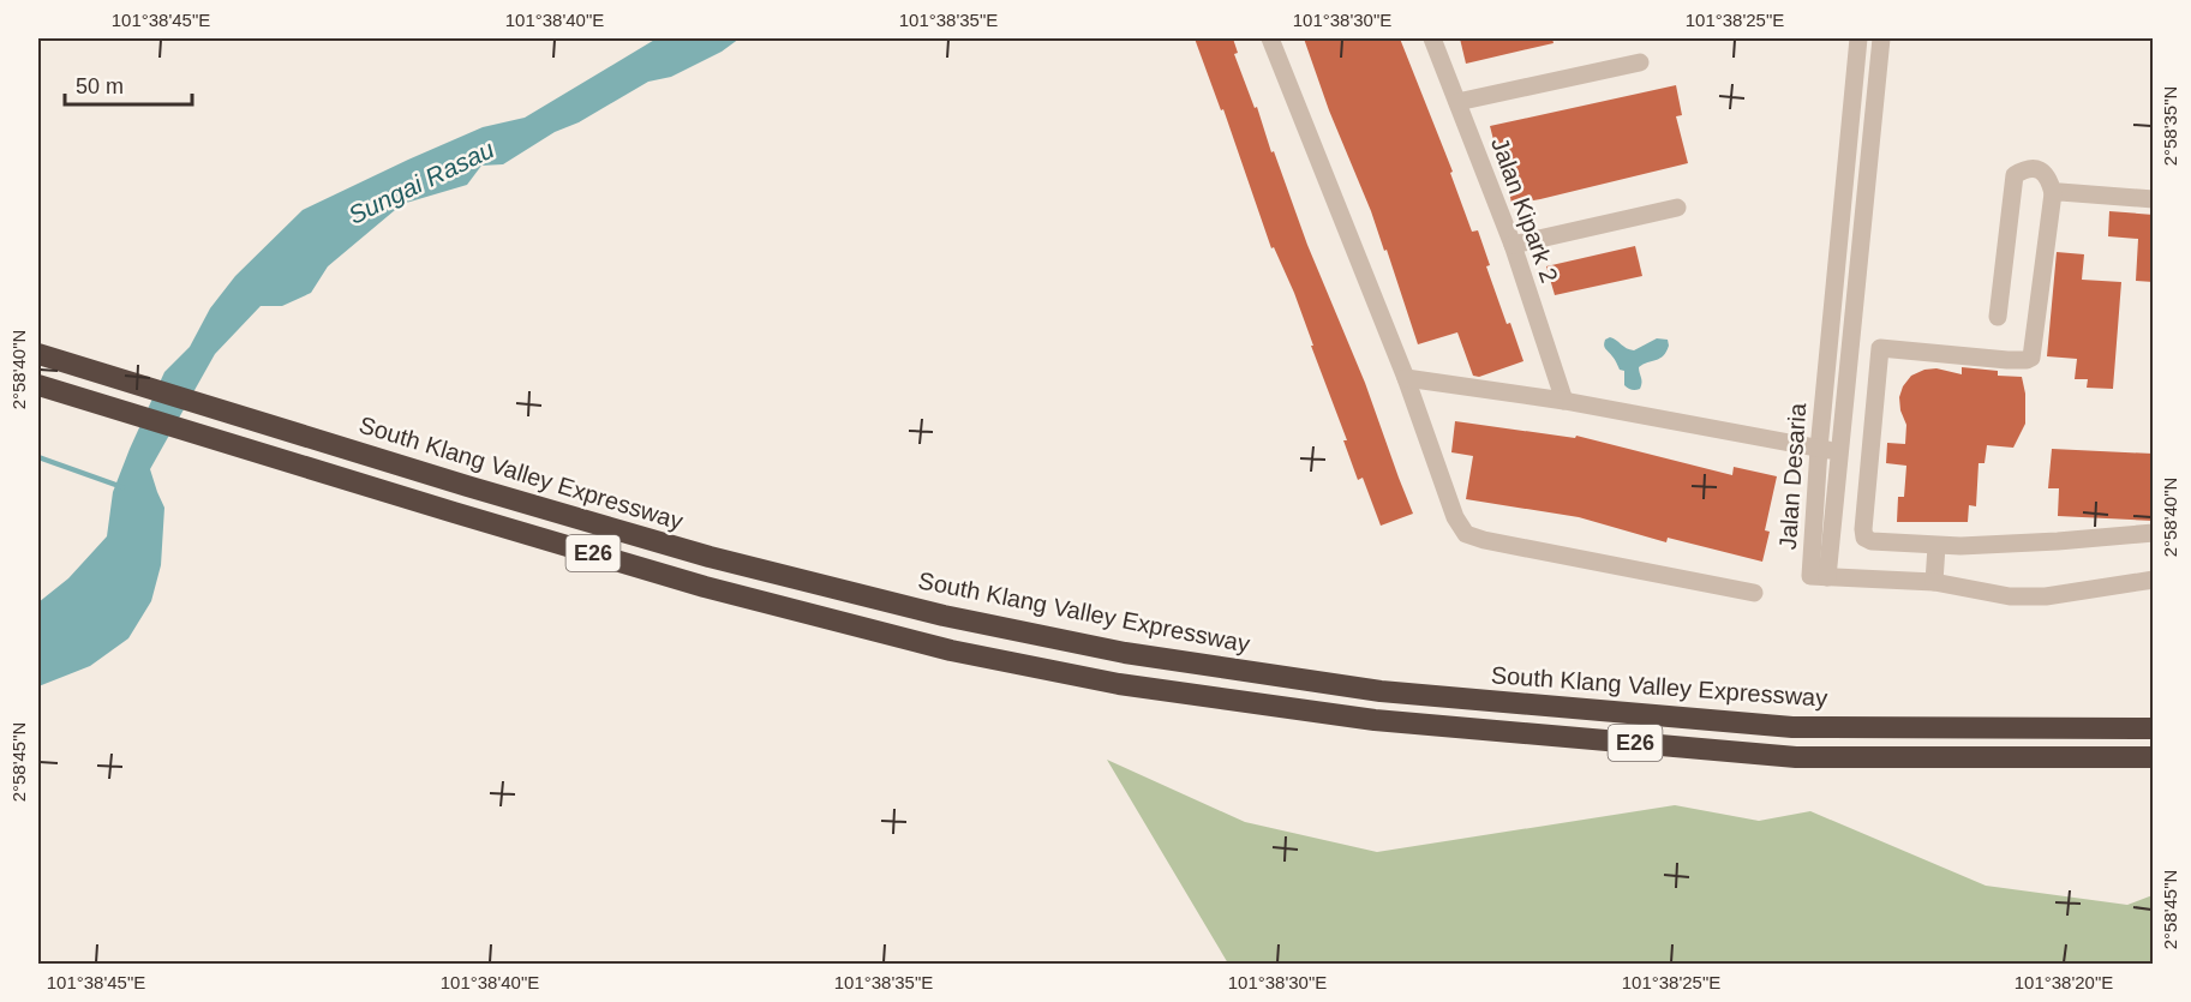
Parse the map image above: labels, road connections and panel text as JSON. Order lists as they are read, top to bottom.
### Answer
{
  "streets": {
    "highway": ["South Klang Valley Expressway", "E26"],
    "street": ["Jalan Kipark 2", "Jalan Desaria"]
  },
  "water": ["Sungai Rasau"],
  "scale_bar": "50 m",
  "coordinates": [
    "101°38'45\"E",
    "101°38'40\"E",
    "101°38'35\"E",
    "101°38'30\"E",
    "101°38'25\"E",
    "2°58'35\"N",
    "2°58'40\"N",
    "2°58'45\"N",
    "101°38'20\"E"
  ]
}
